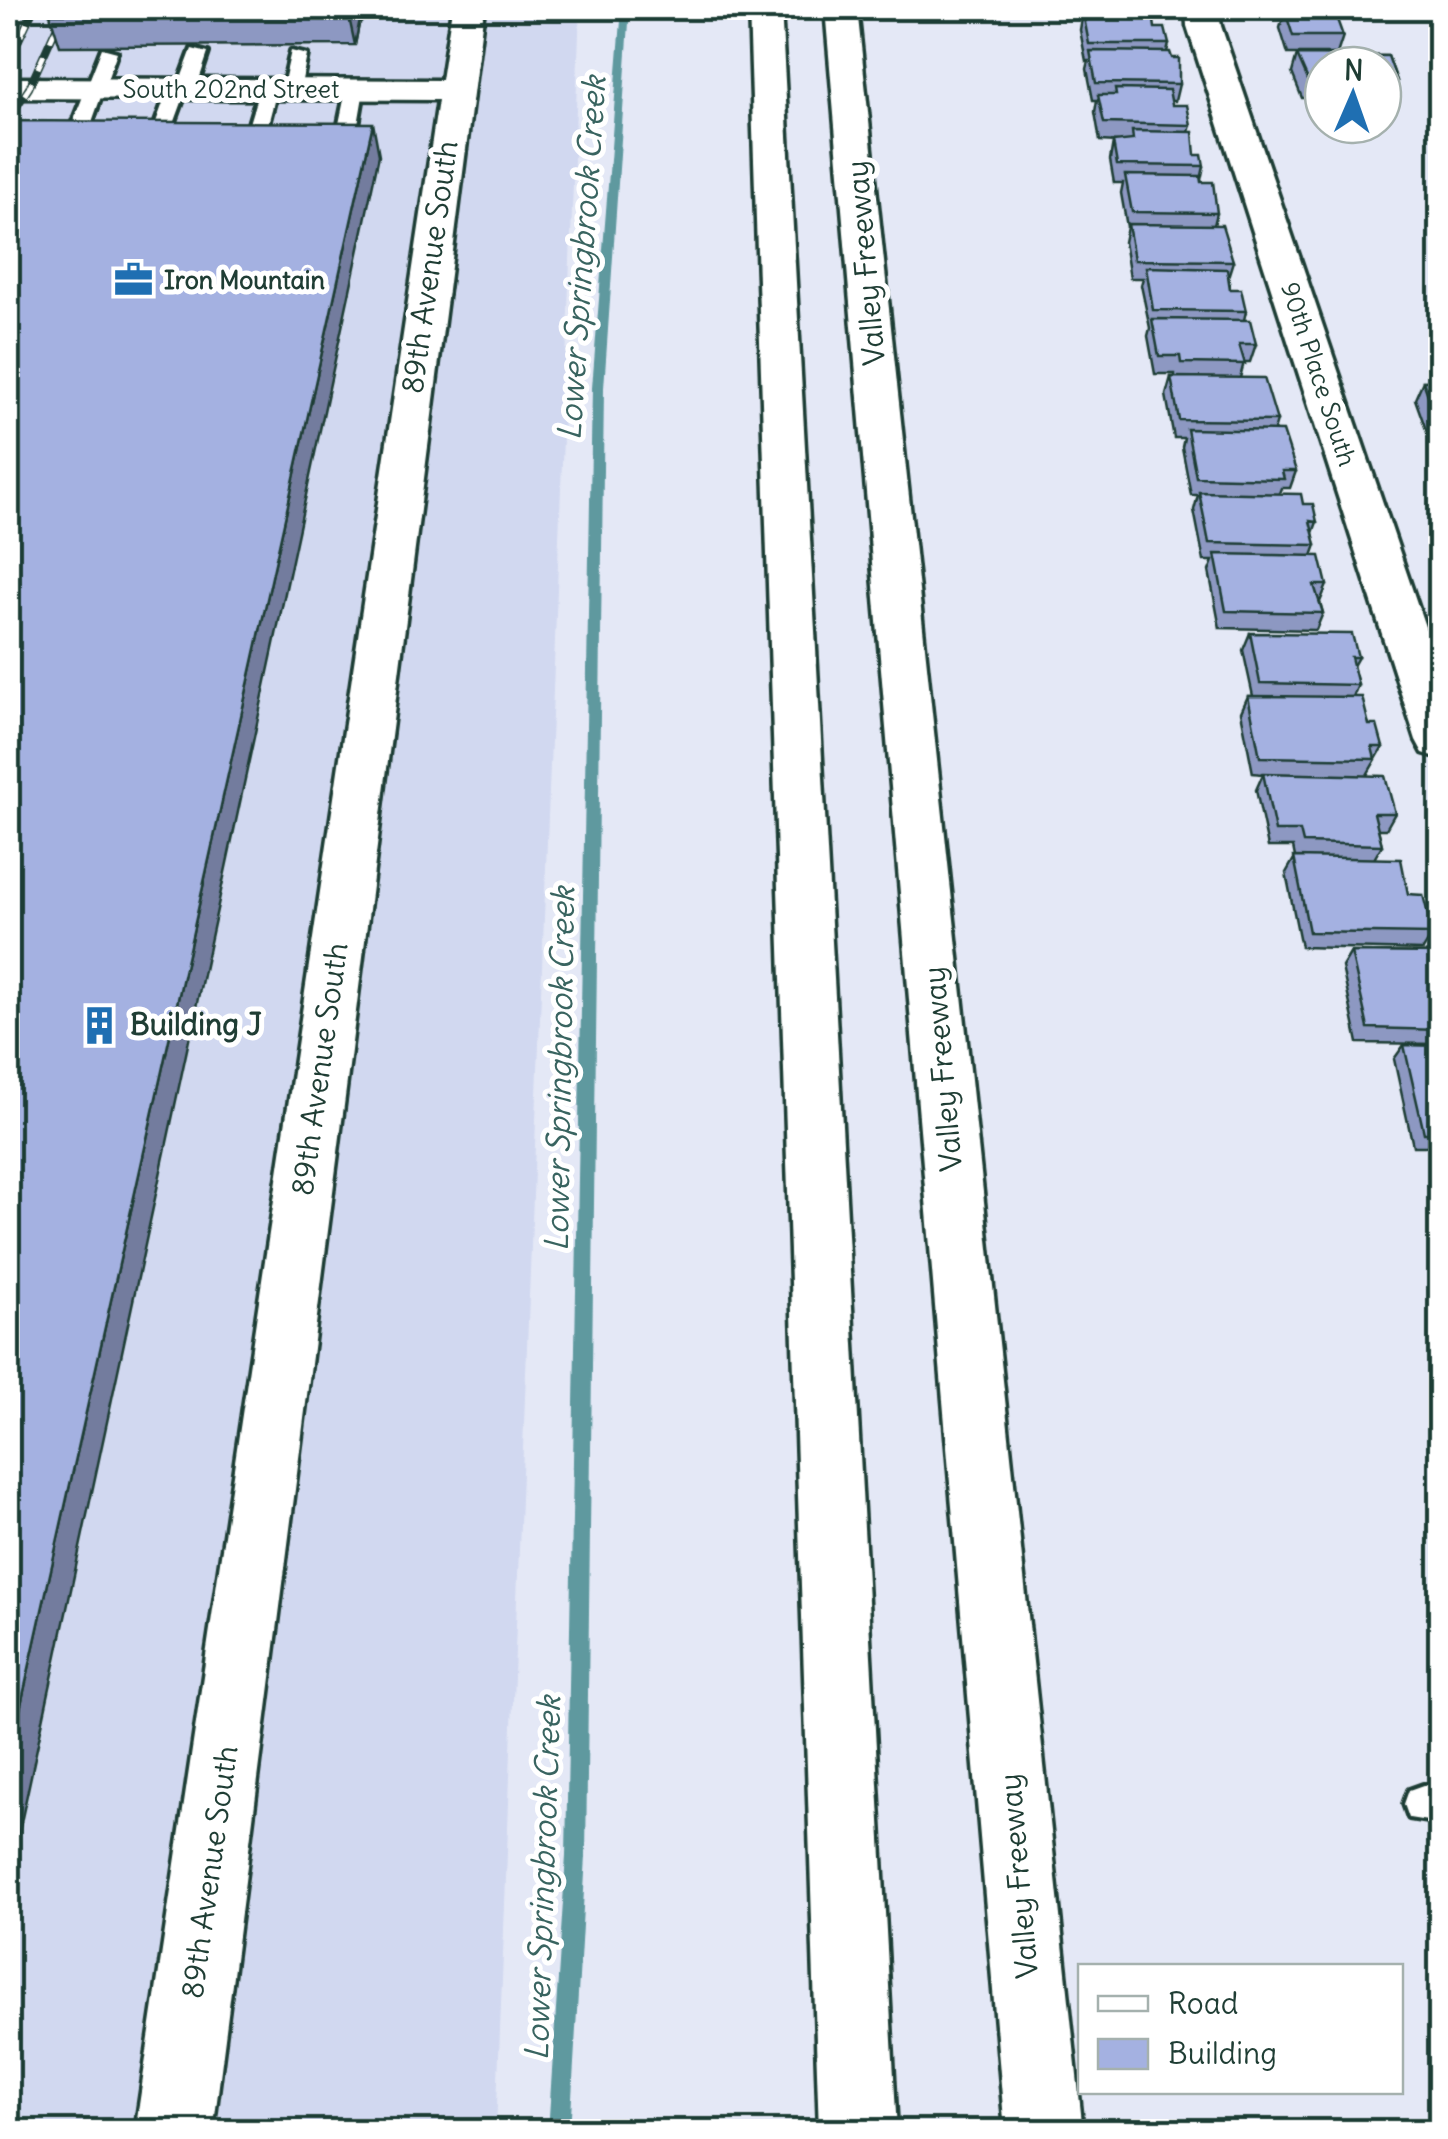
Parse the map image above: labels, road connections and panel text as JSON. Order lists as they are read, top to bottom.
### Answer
{
  "streets": {
    "main road": [
      "South 202nd Street",
      "Valley Freeway",
      "89th Avenue South",
      "90th Place South"
    ]
  },
  "crossings": [
    ["South 202nd Street", "89th Avenue South"]
  ],
  "water": ["Lower Springbrook Creek"],
  "places": {
    "office": ["Iron Mountain"],
    "building": ["Building J"]
  },
  "legend": ["Road", "Building"],
  "north": "top"
}
